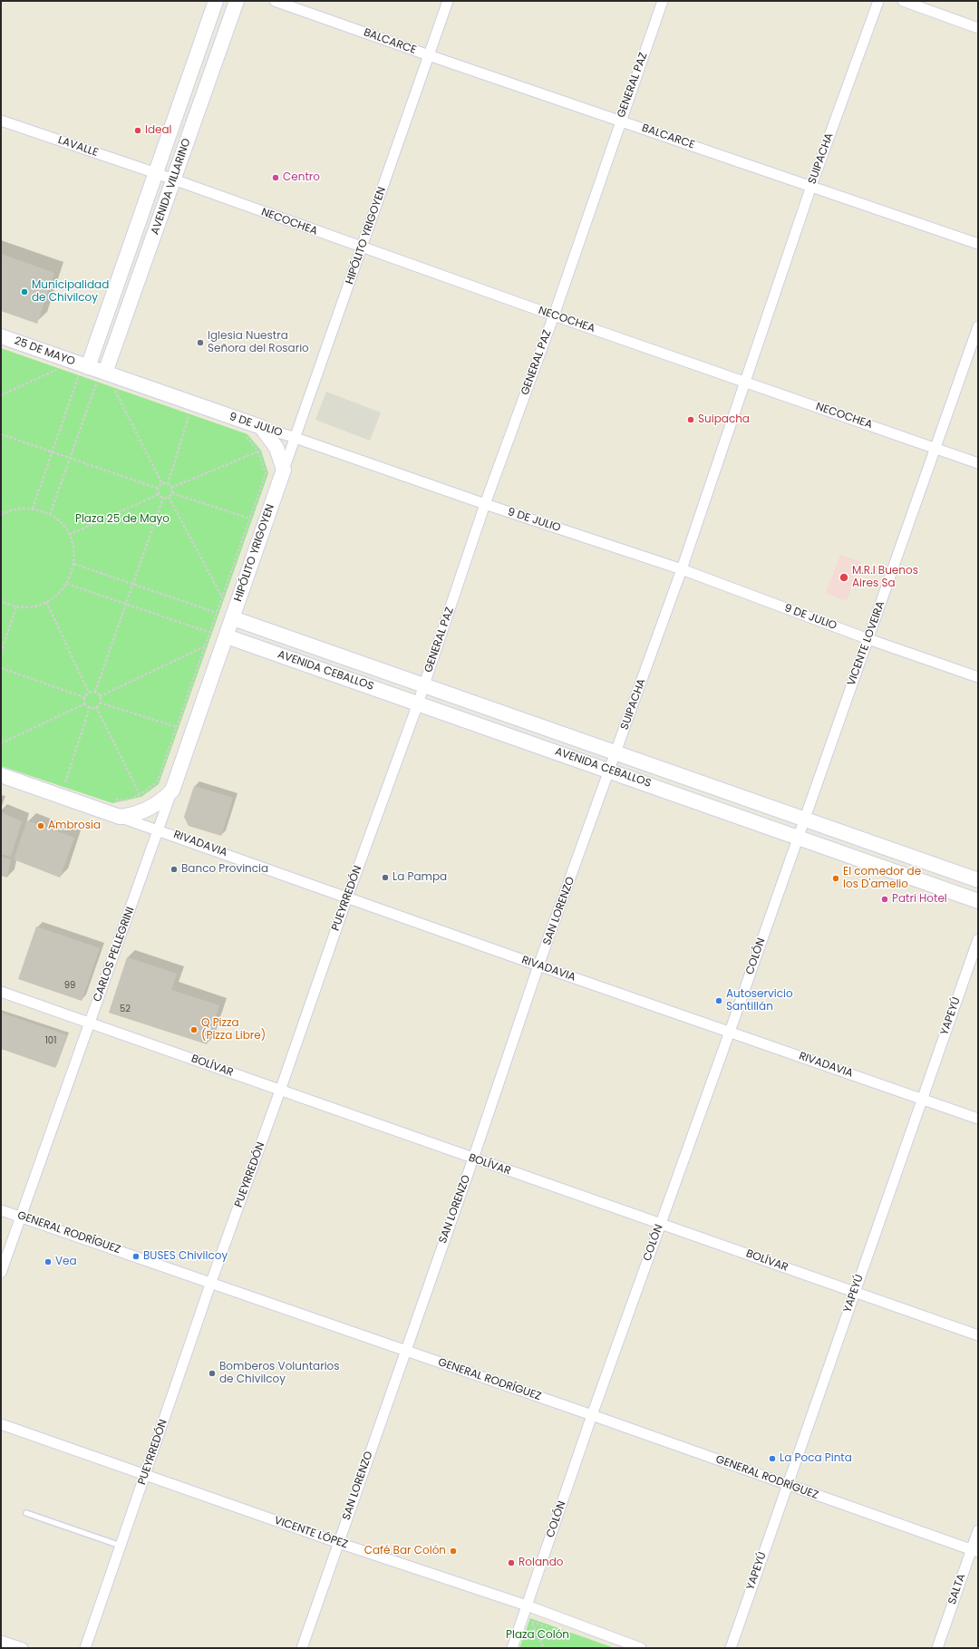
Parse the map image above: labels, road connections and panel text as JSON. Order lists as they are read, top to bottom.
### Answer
{
  "streets": {
    "main road": [
      "AVENIDA VILLARINO",
      "HIPÓLITO YRIGOYEN",
      "25 DE MAYO",
      "9 DE JULIO",
      "AVENIDA CEBALLOS",
      "RIVADAVIA",
      "CARLOS PELLEGRINI"
    ],
    "street": [
      "BALCARCE",
      "GENERAL PAZ",
      "LAVALLE",
      "SUIPACHA",
      "NECOCHEA",
      "VICENTE LOVEIRA",
      "PUEYRREDÓN",
      "SAN LORENZO",
      "COLÓN",
      "YAPEYÚ",
      "BOLÍVAR",
      "GENERAL RODRÍGUEZ",
      "VICENTE LÓPEZ",
      "SALTA"
    ]
  },
  "crossings": [
    ["BALCARCE", "GENERAL PAZ"],
    ["BALCARCE", "SUIPACHA"],
    ["BALCARCE", "HIPÓLITO YRIGOYEN"],
    ["GENERAL PAZ", "NECOCHEA"],
    ["GENERAL PAZ", "9 DE JULIO"],
    ["GENERAL PAZ", "AVENIDA CEBALLOS"],
    ["GENERAL PAZ", "PUEYRREDÓN"],
    ["LAVALLE", "AVENIDA VILLARINO"],
    ["LAVALLE", "NECOCHEA"],
    ["SUIPACHA", "NECOCHEA"],
    ["SUIPACHA", "9 DE JULIO"],
    ["SUIPACHA", "AVENIDA CEBALLOS"],
    ["SUIPACHA", "SAN LORENZO"],
    ["AVENIDA VILLARINO", "NECOCHEA"],
    ["AVENIDA VILLARINO", "25 DE MAYO"],
    ["AVENIDA VILLARINO", "9 DE JULIO"],
    ["NECOCHEA", "HIPÓLITO YRIGOYEN"],
    ["NECOCHEA", "VICENTE LOVEIRA"],
    ["HIPÓLITO YRIGOYEN", "9 DE JULIO"],
    ["HIPÓLITO YRIGOYEN", "AVENIDA CEBALLOS"],
    ["HIPÓLITO YRIGOYEN", "CARLOS PELLEGRINI"],
    ["25 DE MAYO", "9 DE JULIO"],
    ["9 DE JULIO", "VICENTE LOVEIRA"],
    ["VICENTE LOVEIRA", "AVENIDA CEBALLOS"],
    ["VICENTE LOVEIRA", "COLÓN"],
    ["AVENIDA CEBALLOS", "PUEYRREDÓN"],
    ["AVENIDA CEBALLOS", "SAN LORENZO"],
    ["AVENIDA CEBALLOS", "CARLOS PELLEGRINI"],
    ["AVENIDA CEBALLOS", "COLÓN"],
    ["RIVADAVIA", "PUEYRREDÓN"],
    ["RIVADAVIA", "SAN LORENZO"],
    ["RIVADAVIA", "CARLOS PELLEGRINI"],
    ["RIVADAVIA", "COLÓN"],
    ["RIVADAVIA", "YAPEYÚ"],
    ["PUEYRREDÓN", "BOLÍVAR"],
    ["PUEYRREDÓN", "GENERAL RODRÍGUEZ"],
    ["PUEYRREDÓN", "VICENTE LÓPEZ"],
    ["SAN LORENZO", "BOLÍVAR"],
    ["SAN LORENZO", "GENERAL RODRÍGUEZ"],
    ["SAN LORENZO", "VICENTE LÓPEZ"],
    ["CARLOS PELLEGRINI", "BOLÍVAR"],
    ["CARLOS PELLEGRINI", "GENERAL RODRÍGUEZ"],
    ["COLÓN", "BOLÍVAR"],
    ["COLÓN", "GENERAL RODRÍGUEZ"],
    ["COLÓN", "VICENTE LÓPEZ"],
    ["YAPEYÚ", "BOLÍVAR"],
    ["YAPEYÚ", "GENERAL RODRÍGUEZ"],
    ["GENERAL RODRÍGUEZ", "SALTA"]
  ],
  "parks": ["Plaza 25 de Mayo", "Plaza Colón"],
  "places": [
    "Ideal",
    "Centro",
    "Municipalidad de Chivilcoy",
    "Iglesia Nuestra Señora del Rosario",
    "Suipacha",
    "M.R.I Buenos Aires Sa",
    "Ambrosía",
    "Banco Provincia",
    "La Pampa",
    "El comedor de los D'amelio",
    "Patri Hotel",
    "Autoservicio Santillán",
    "Q Pizza (Pizza Libre)",
    "BUSES Chivilcoy",
    "Vea",
    "Bomberos Voluntarios de Chivilcoy",
    "La Poca Pinta",
    "Café Bar Colón",
    "Rolando"
  ],
  "house_numbers": ["99", "52", "101"]
}
